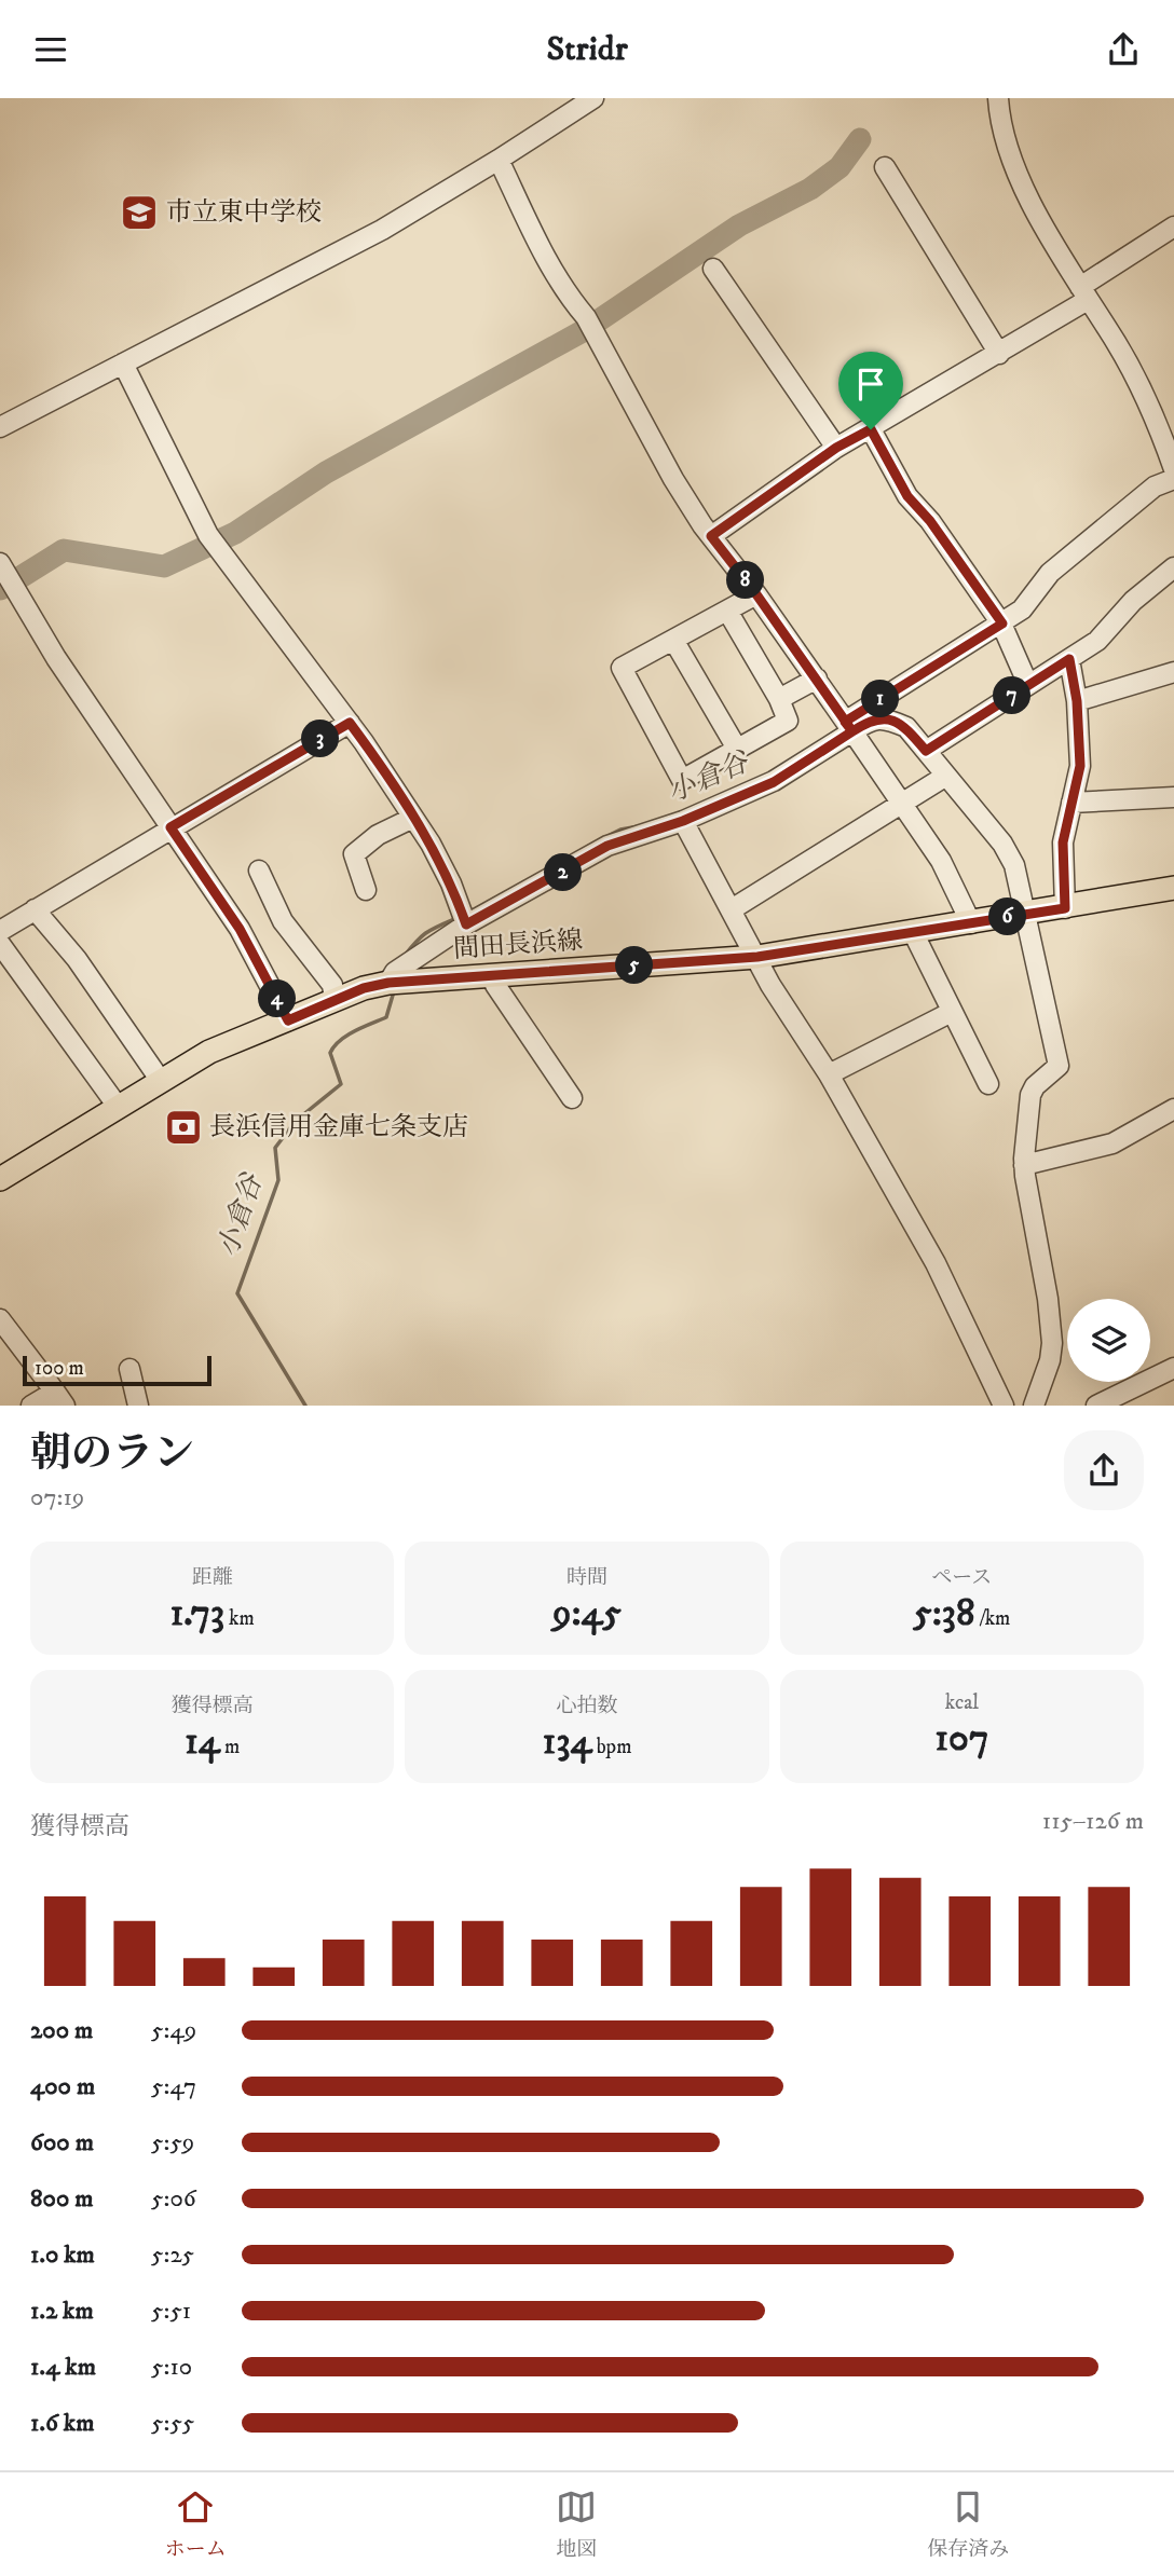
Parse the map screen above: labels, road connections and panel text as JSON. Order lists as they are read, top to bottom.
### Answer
{
  "streets": {
    "main road": ["間田長浜線"]
  },
  "water": ["小倉谷"],
  "places": {
    "school or university": ["市立東中学校"],
    "bank": ["長浜信用金庫七条支店"]
  },
  "scale_bar": "100 m",
  "page": {
    "header": "Stridr",
    "pins": [
      "8",
      "7",
      "1",
      "3",
      "2",
      "6",
      "5",
      "4"
    ],
    "scale": "100 m",
    "heading": ["朝のラン", "07:19"],
    "stats": [
      ["距離", "1.73 km"],
      ["時間", "9:45"],
      ["ペース", "5:38 /km"],
      ["獲得標高", "14 m"],
      ["心拍数", "134 bpm"],
      ["kcal", "107"]
    ],
    "chart": ["獲得標高", "115–126 m"],
    "list": [
      {
        "name": "200 m",
        "note": "5:49"
      },
      {
        "name": "400 m",
        "note": "5:47"
      },
      {
        "name": "600 m",
        "note": "5:59"
      },
      {
        "name": "800 m",
        "note": "5:06"
      },
      {
        "name": "1.0 km",
        "note": "5:25"
      },
      {
        "name": "1.2 km",
        "note": "5:51"
      },
      {
        "name": "1.4 km",
        "note": "5:10"
      },
      {
        "name": "1.6 km",
        "note": "5:55"
      }
    ],
    "tabs": ["ホーム", "地図", "保存済み"]
  }
}
